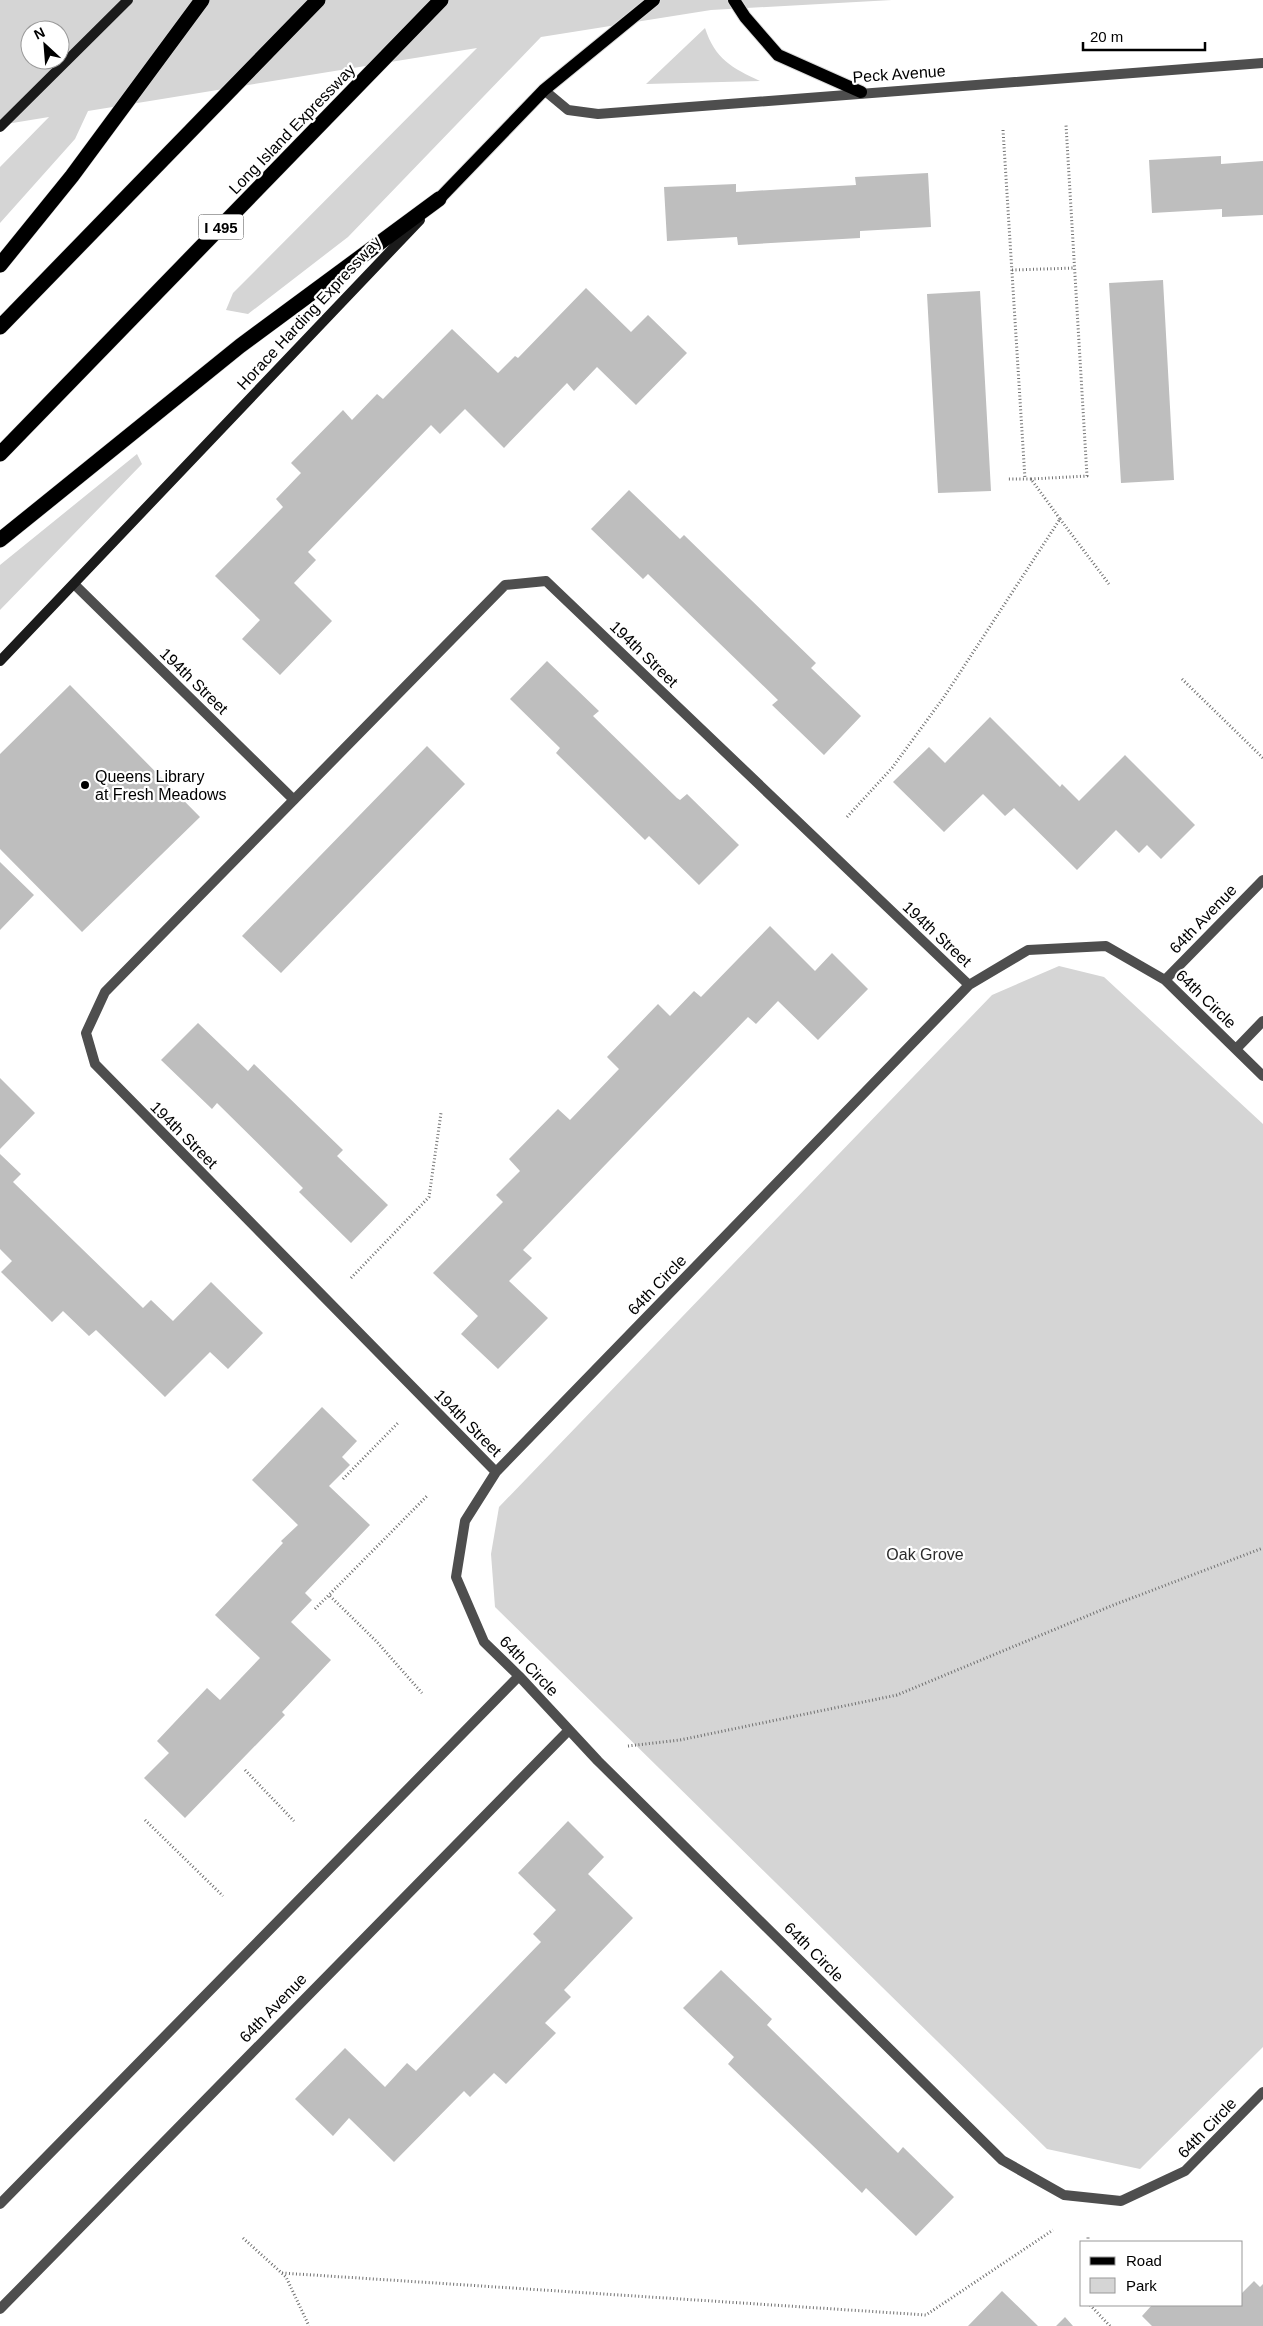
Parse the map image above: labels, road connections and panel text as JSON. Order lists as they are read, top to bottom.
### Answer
{
  "streets": {
    "highway": ["Long Island Expressway", "I 495"],
    "main road": ["Horace Harding Expressway"],
    "street": [
      "Peck Avenue",
      "194th Street",
      "64th Avenue",
      "64th Circle"
    ]
  },
  "crossings": [
    ["Peck Avenue", "Horace Harding Expressway"],
    ["Horace Harding Expressway", "194th Street"],
    ["194th Street", "64th Circle"],
    ["64th Avenue", "64th Circle"]
  ],
  "parks": ["Oak Grove"],
  "places": ["Queens Library at Fresh Meadows"],
  "legend": ["Road", "Park"],
  "scale_bar": "20 m",
  "north": "top left"
}
